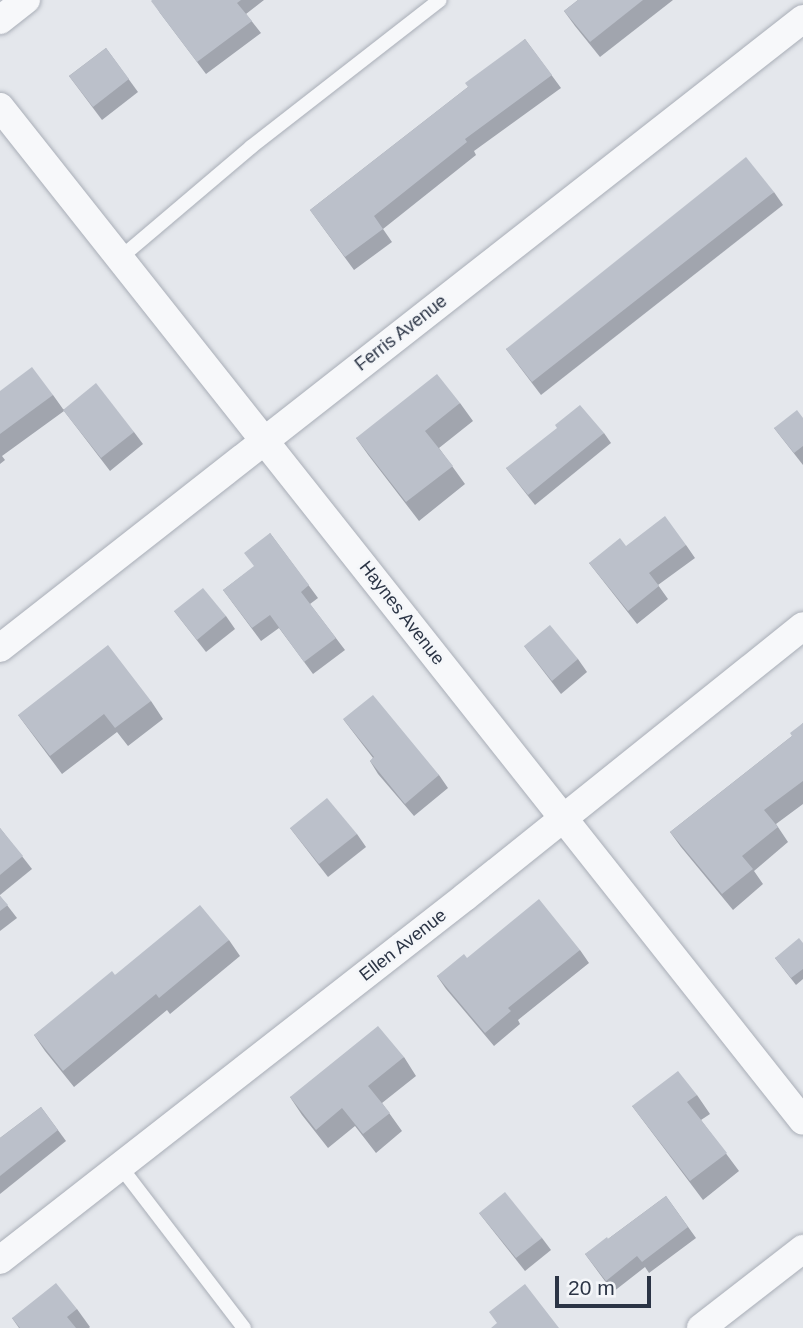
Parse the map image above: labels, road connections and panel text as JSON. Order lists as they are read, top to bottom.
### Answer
{
  "streets": {
    "street": ["Ferris Avenue", "Haynes Avenue", "Ellen Avenue"]
  },
  "crossings": [
    ["Ferris Avenue", "Haynes Avenue"],
    ["Haynes Avenue", "Ellen Avenue"]
  ],
  "scale_bar": "20 m"
}
